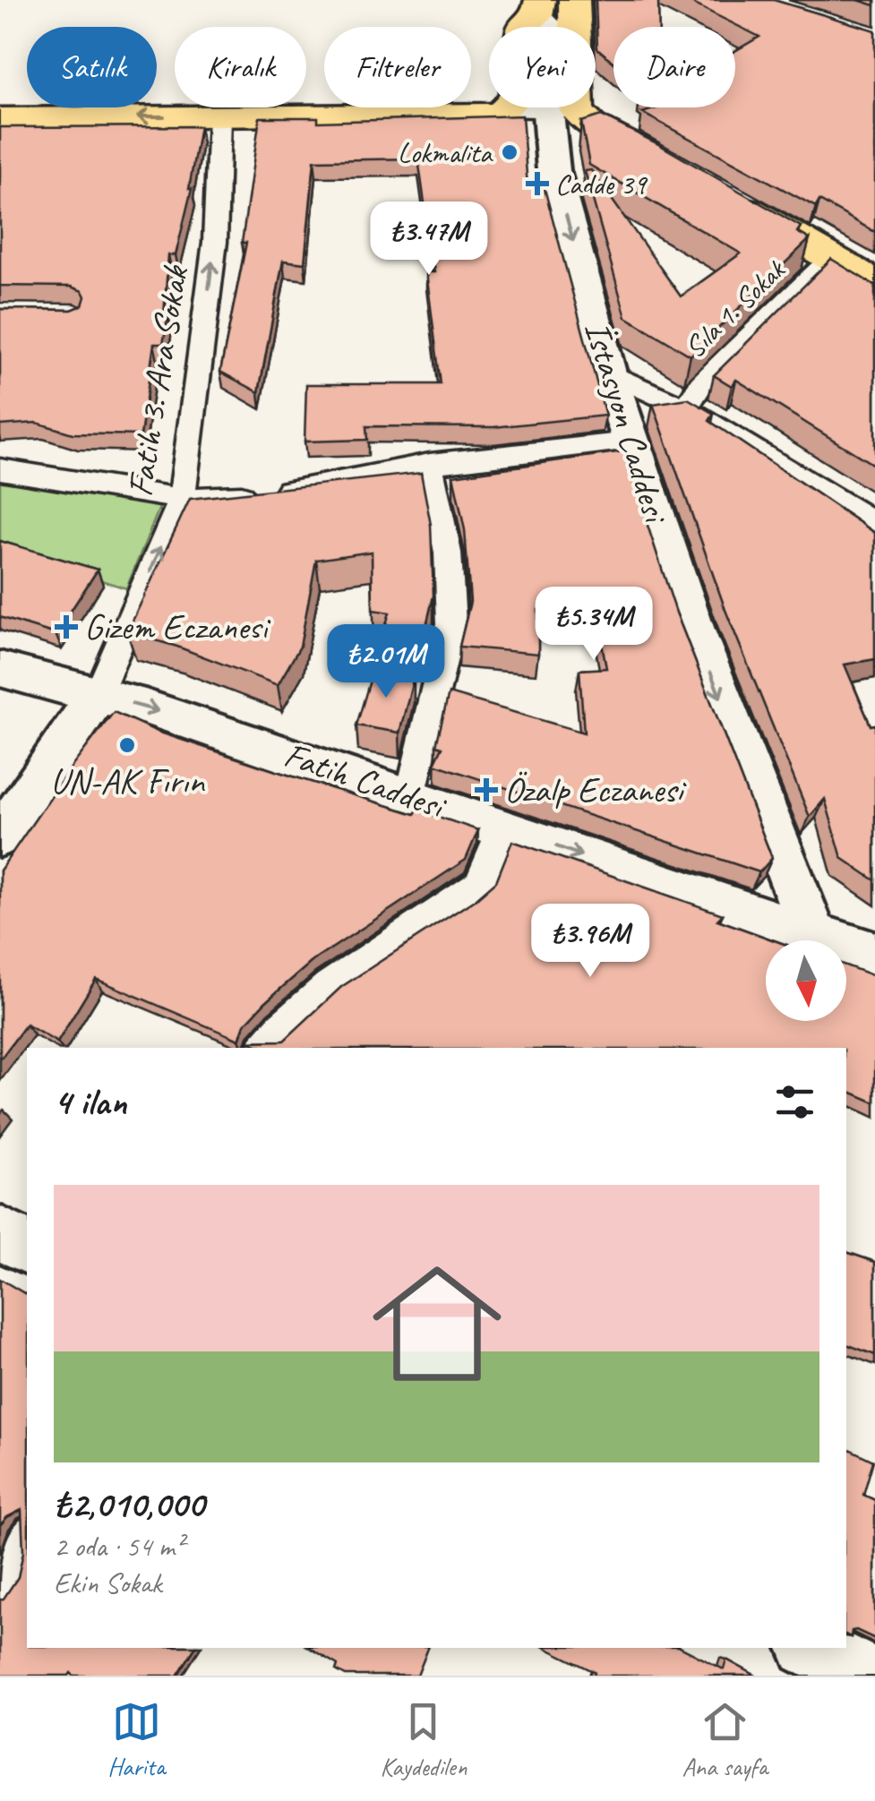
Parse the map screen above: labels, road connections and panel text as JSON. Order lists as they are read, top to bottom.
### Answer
{
  "streets": {
    "main road": ["İstasyon Caddesi", "Fatih Caddesi"],
    "street": ["Sıla 1. Sokak", "Fatih 3. Ara Sokak"]
  },
  "crossings": [
    ["Fatih 3. Ara Sokak", "Fatih Caddesi"],
    ["İstasyon Caddesi", "Fatih Caddesi"]
  ],
  "one_way": ["Fatih 3. Ara Sokak", "İstasyon Caddesi", "Fatih Caddesi"],
  "places": {
    "other": ["Lokmalita", "UN-AK Fırın"],
    "health": ["Cadde 39", "Gizem Eczanesi", "Özalp Eczanesi"]
  },
  "north": "bottom",
  "page": {
    "chip": [
      "Satılık",
      "Kiralık",
      "Filtreler",
      "Yeni",
      "Daire"
    ],
    "price": [
      "₺3.47M",
      "₺5.34M",
      "₺2.01M",
      "₺3.96M"
    ],
    "heading": "4 ilan",
    "list": [
      {
        "name": "₺2,010,000",
        "note": "2 oda · 54 m² · Ekin Sokak"
      }
    ],
    "tabs": ["Harita", "Kaydedilen", "Ana sayfa"]
  }
}
